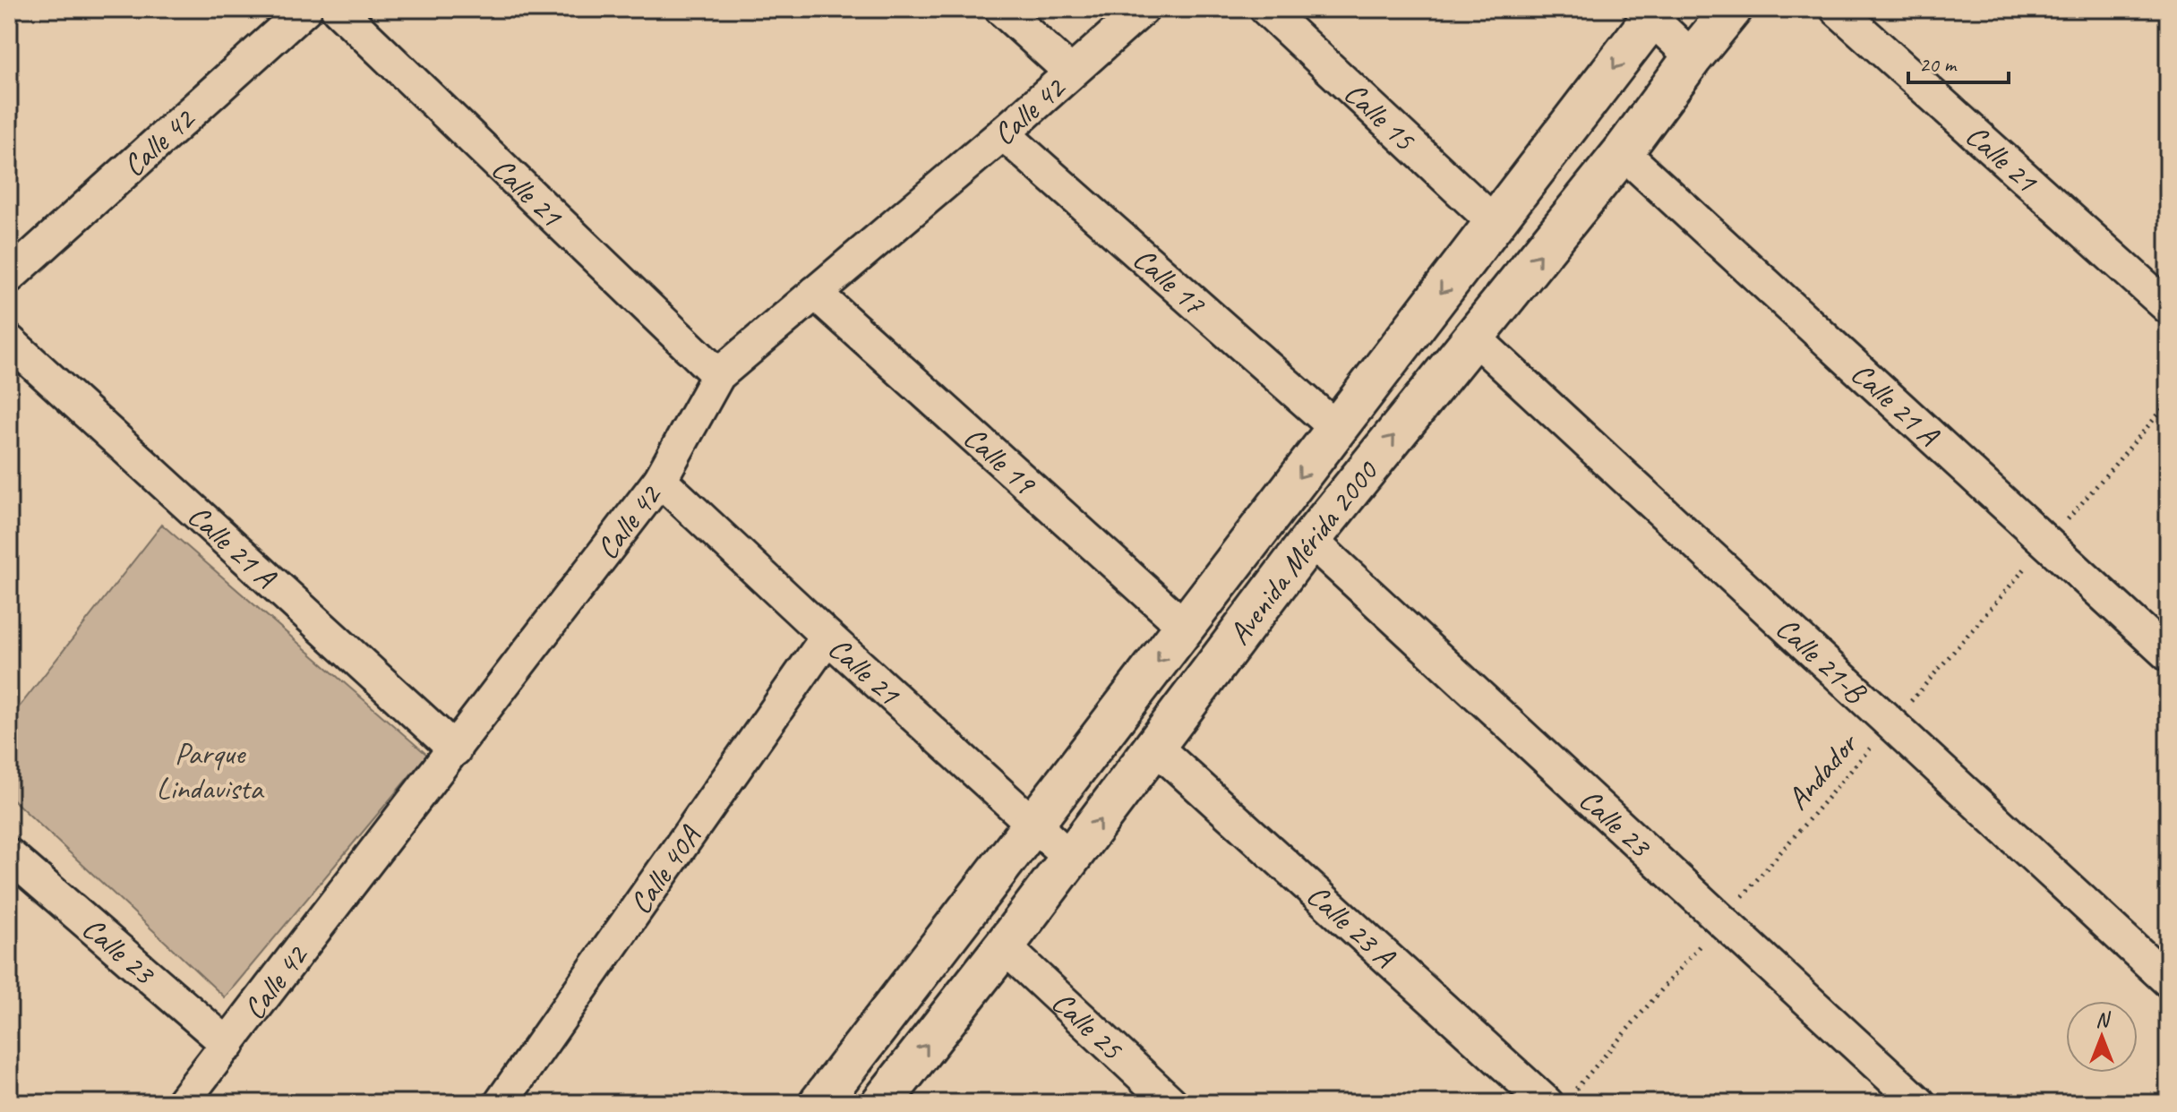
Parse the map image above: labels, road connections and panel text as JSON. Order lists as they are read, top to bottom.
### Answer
{
  "streets": {
    "main road": ["Avenida Mérida 2000"],
    "street": [
      "Calle 42",
      "Calle 15",
      "Calle 21",
      "Calle 17",
      "Calle 21 A",
      "Calle 19",
      "Calle 21-B",
      "Calle 23",
      "Calle 40A",
      "Calle 23 A",
      "Calle 25"
    ],
    "path": ["Andador"]
  },
  "crossings": [
    ["Calle 42", "Calle 21"],
    ["Calle 42", "Calle 17"],
    ["Calle 42", "Calle 21 A"],
    ["Calle 42", "Calle 19"],
    ["Calle 42", "Calle 23"],
    ["Calle 15", "Avenida Mérida 2000"],
    ["Calle 21", "Avenida Mérida 2000"],
    ["Calle 21", "Calle 40A"],
    ["Calle 17", "Avenida Mérida 2000"],
    ["Calle 21 A", "Avenida Mérida 2000"],
    ["Calle 21 A", "Andador"],
    ["Calle 19", "Avenida Mérida 2000"],
    ["Avenida Mérida 2000", "Calle 21-B"],
    ["Avenida Mérida 2000", "Calle 23"],
    ["Avenida Mérida 2000", "Calle 23 A"],
    ["Avenida Mérida 2000", "Calle 25"],
    ["Calle 21-B", "Andador"],
    ["Andador", "Calle 23"],
    ["Andador", "Calle 23 A"]
  ],
  "parks": ["Parque Lindavista"],
  "scale_bar": "20 m",
  "north": "top"
}
